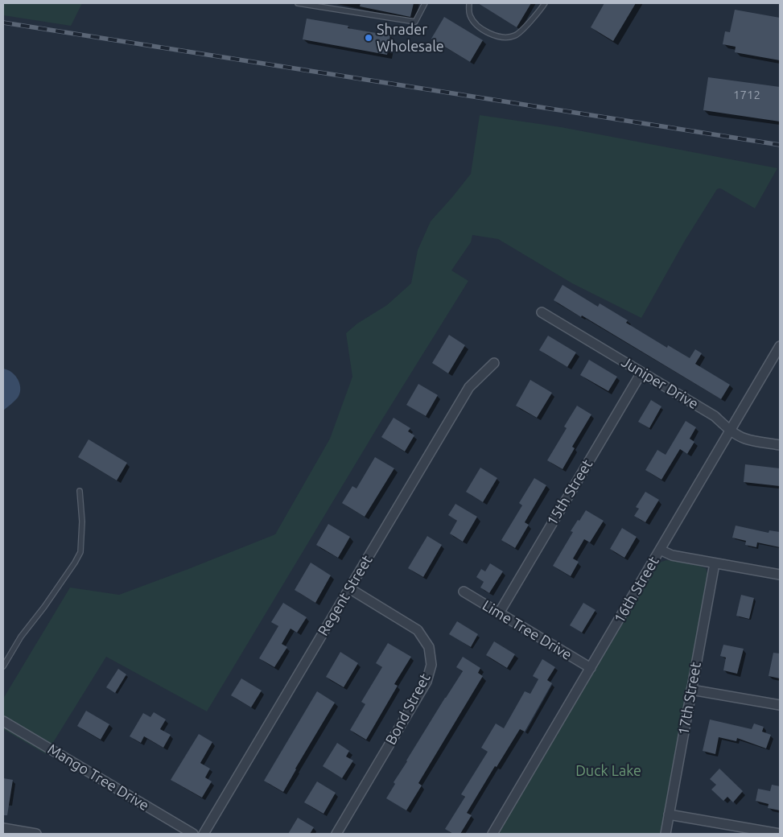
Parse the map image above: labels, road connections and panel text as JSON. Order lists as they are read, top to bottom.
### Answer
{
  "streets": {
    "street": [
      "Juniper Drive",
      "15th Street",
      "16th Street",
      "Regent Street",
      "Lime Tree Drive",
      "17th Street",
      "Bond Street",
      "Mango Tree Drive"
    ]
  },
  "crossings": [
    ["Juniper Drive", "15th Street"],
    ["Juniper Drive", "16th Street"],
    ["15th Street", "Lime Tree Drive"],
    ["16th Street", "Lime Tree Drive"],
    ["Regent Street", "Bond Street"]
  ],
  "parks": ["Duck Lake"],
  "places": ["Shrader Wholesale"],
  "house_numbers": ["1712"]
}
